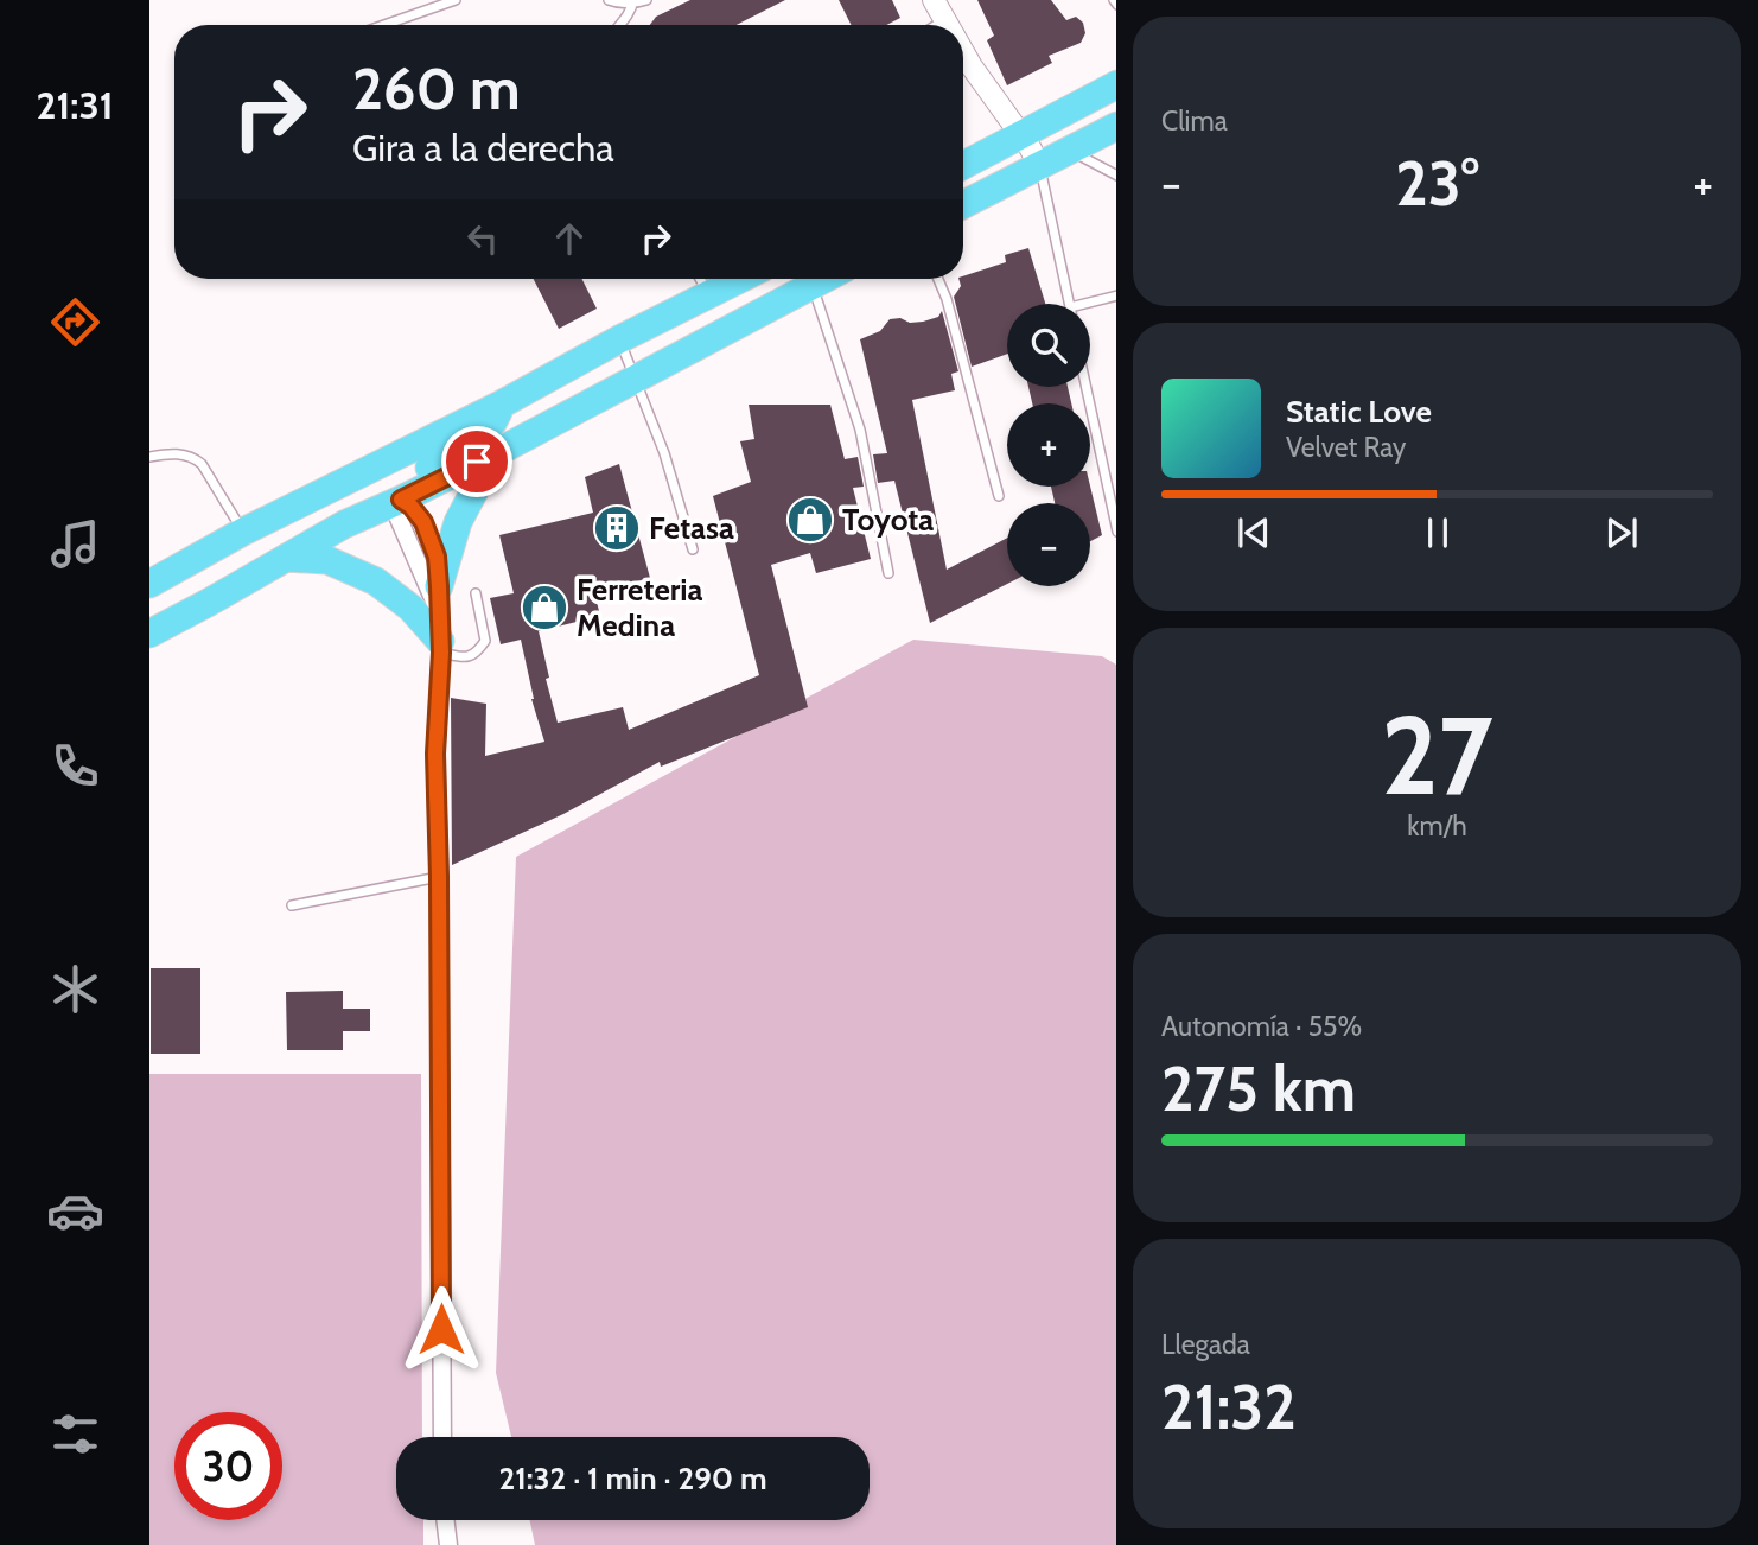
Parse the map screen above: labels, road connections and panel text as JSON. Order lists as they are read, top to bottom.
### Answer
{
  "places": {
    "shop": ["Toyota", "Ferreteria Medina"],
    "building": ["Fetasa"]
  },
  "page": {
    "tabs": "21:31",
    "tile": [
      "Clima",
      ["27", "km/h"],
      ["Autonomía · 55%", "275 km"],
      ["Llegada", "21:32"]
    ],
    "turn": ["260 m", "Gira a la derecha"],
    "heat": ["−", "23°", "+"],
    "map_buttons": ["+", "−"],
    "song": ["Static Love", "Velvet Ray"],
    "limit": "30",
    "trip": "21:32 · 1 min · 290 m"
  }
}
